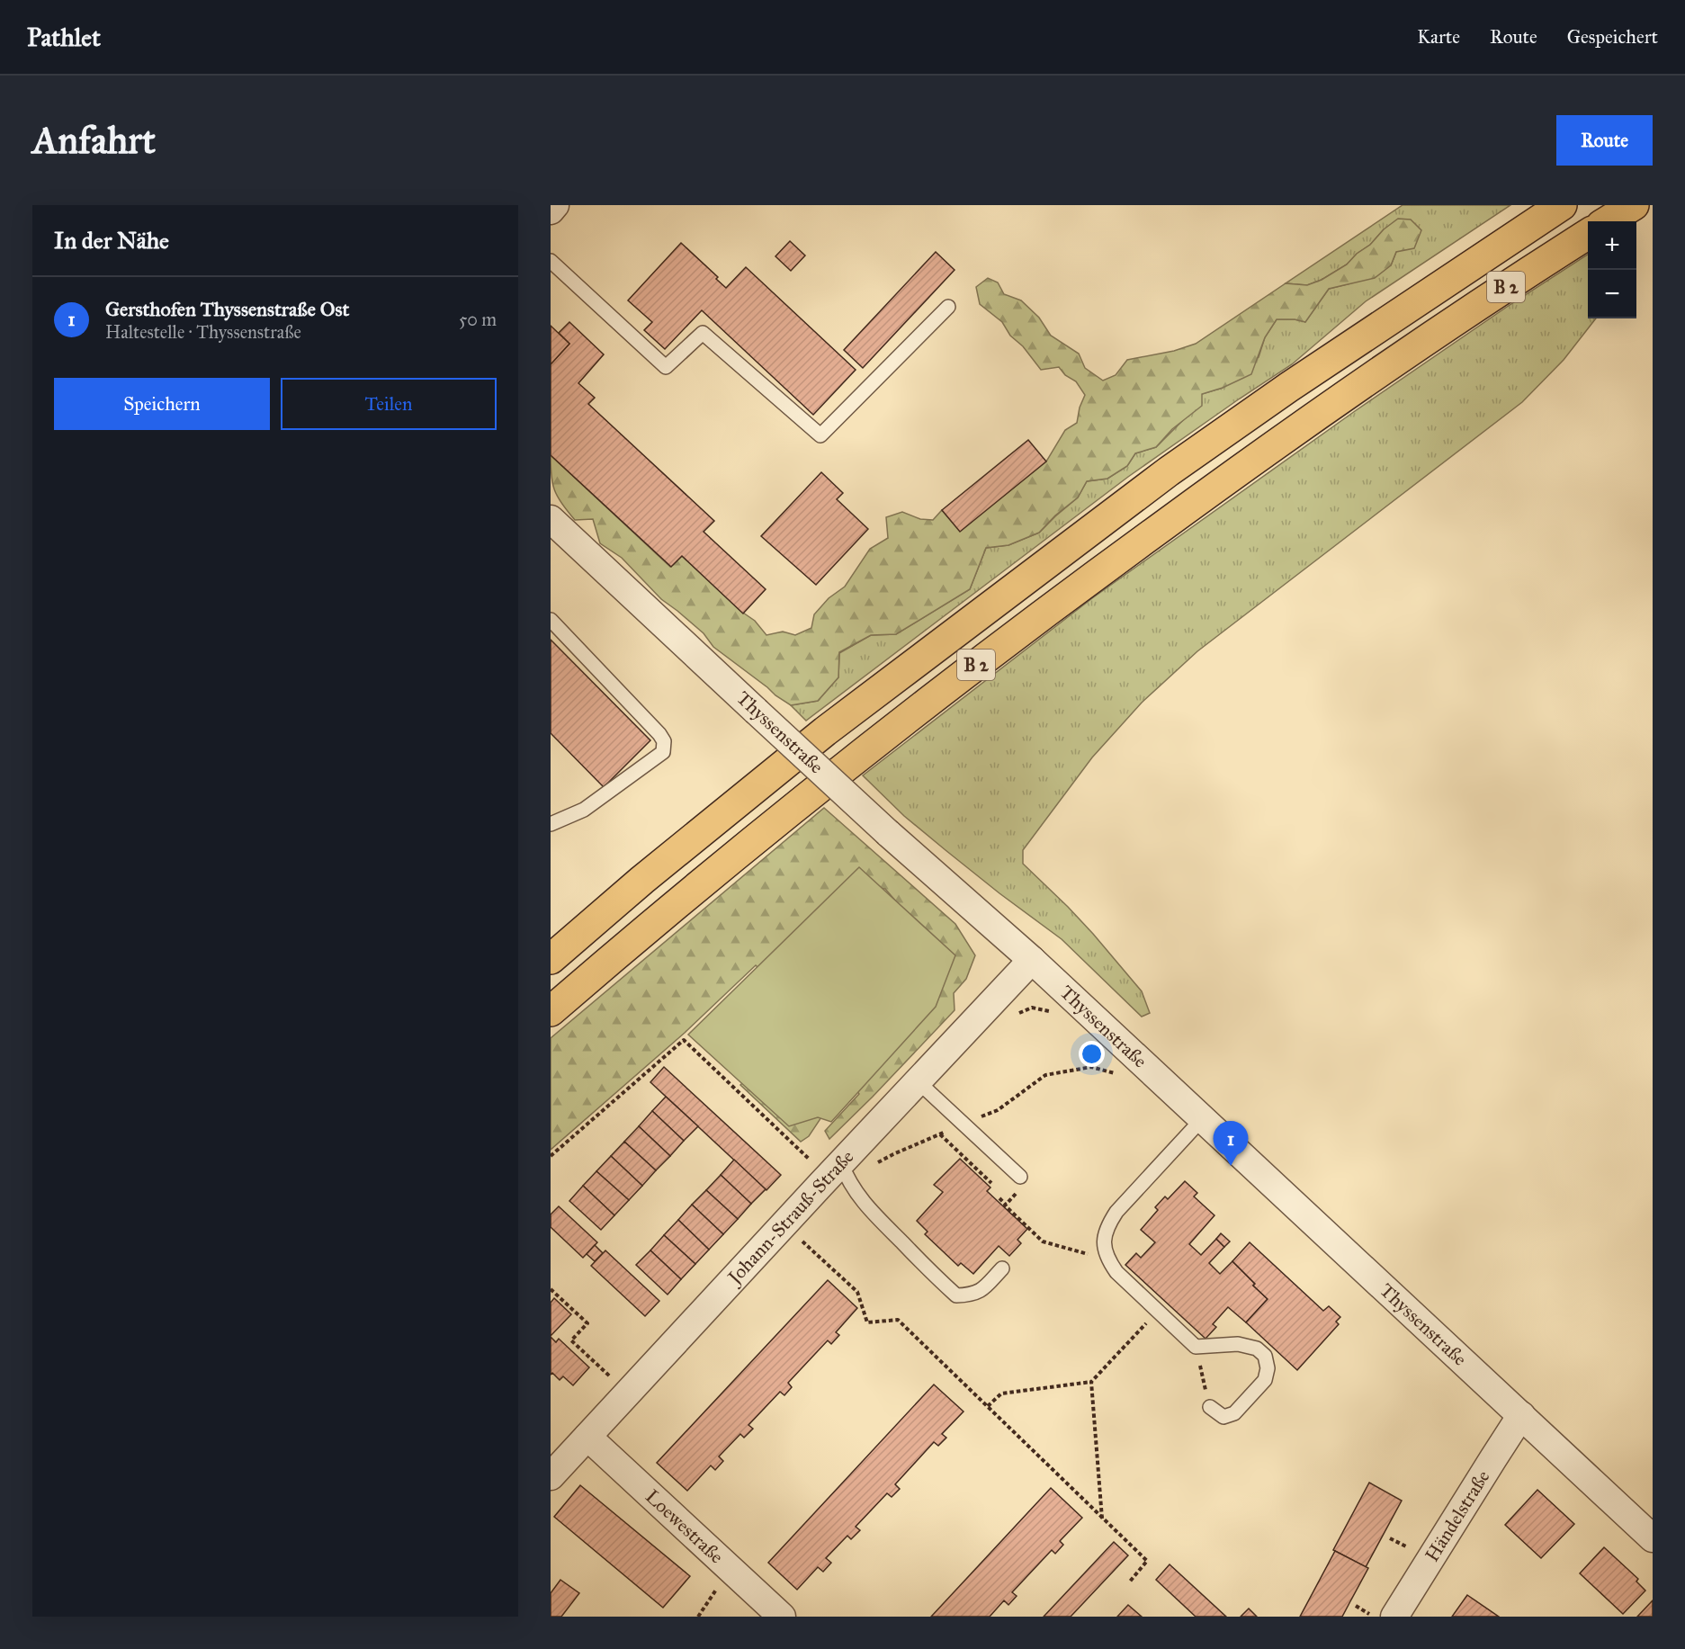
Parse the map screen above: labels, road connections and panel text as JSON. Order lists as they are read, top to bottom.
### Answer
{
  "streets": {
    "highway": ["B 2"],
    "street": [
      "Thyssenstraße",
      "Johann-Strauß-Straße",
      "Händelstraße",
      "Loewestraße"
    ]
  },
  "crossings": [
    ["Thyssenstraße", "Johann-Strauß-Straße"],
    ["Thyssenstraße", "Händelstraße"],
    ["Johann-Strauß-Straße", "Loewestraße"]
  ],
  "page": {
    "header": "Pathlet",
    "nav": ["Karte", "Route", "Gespeichert"],
    "buttons": [
      "Route",
      ["Speichern", "Teilen"]
    ],
    "title": "Anfahrt",
    "heading": "In der Nähe",
    "map_buttons": ["+", "−"],
    "list": [
      {
        "mark": "1",
        "name": "Gersthofen Thyssenstraße Ost",
        "note": "Haltestelle · Thyssenstraße",
        "value": "50 m"
      }
    ],
    "pins": "1"
  }
}
